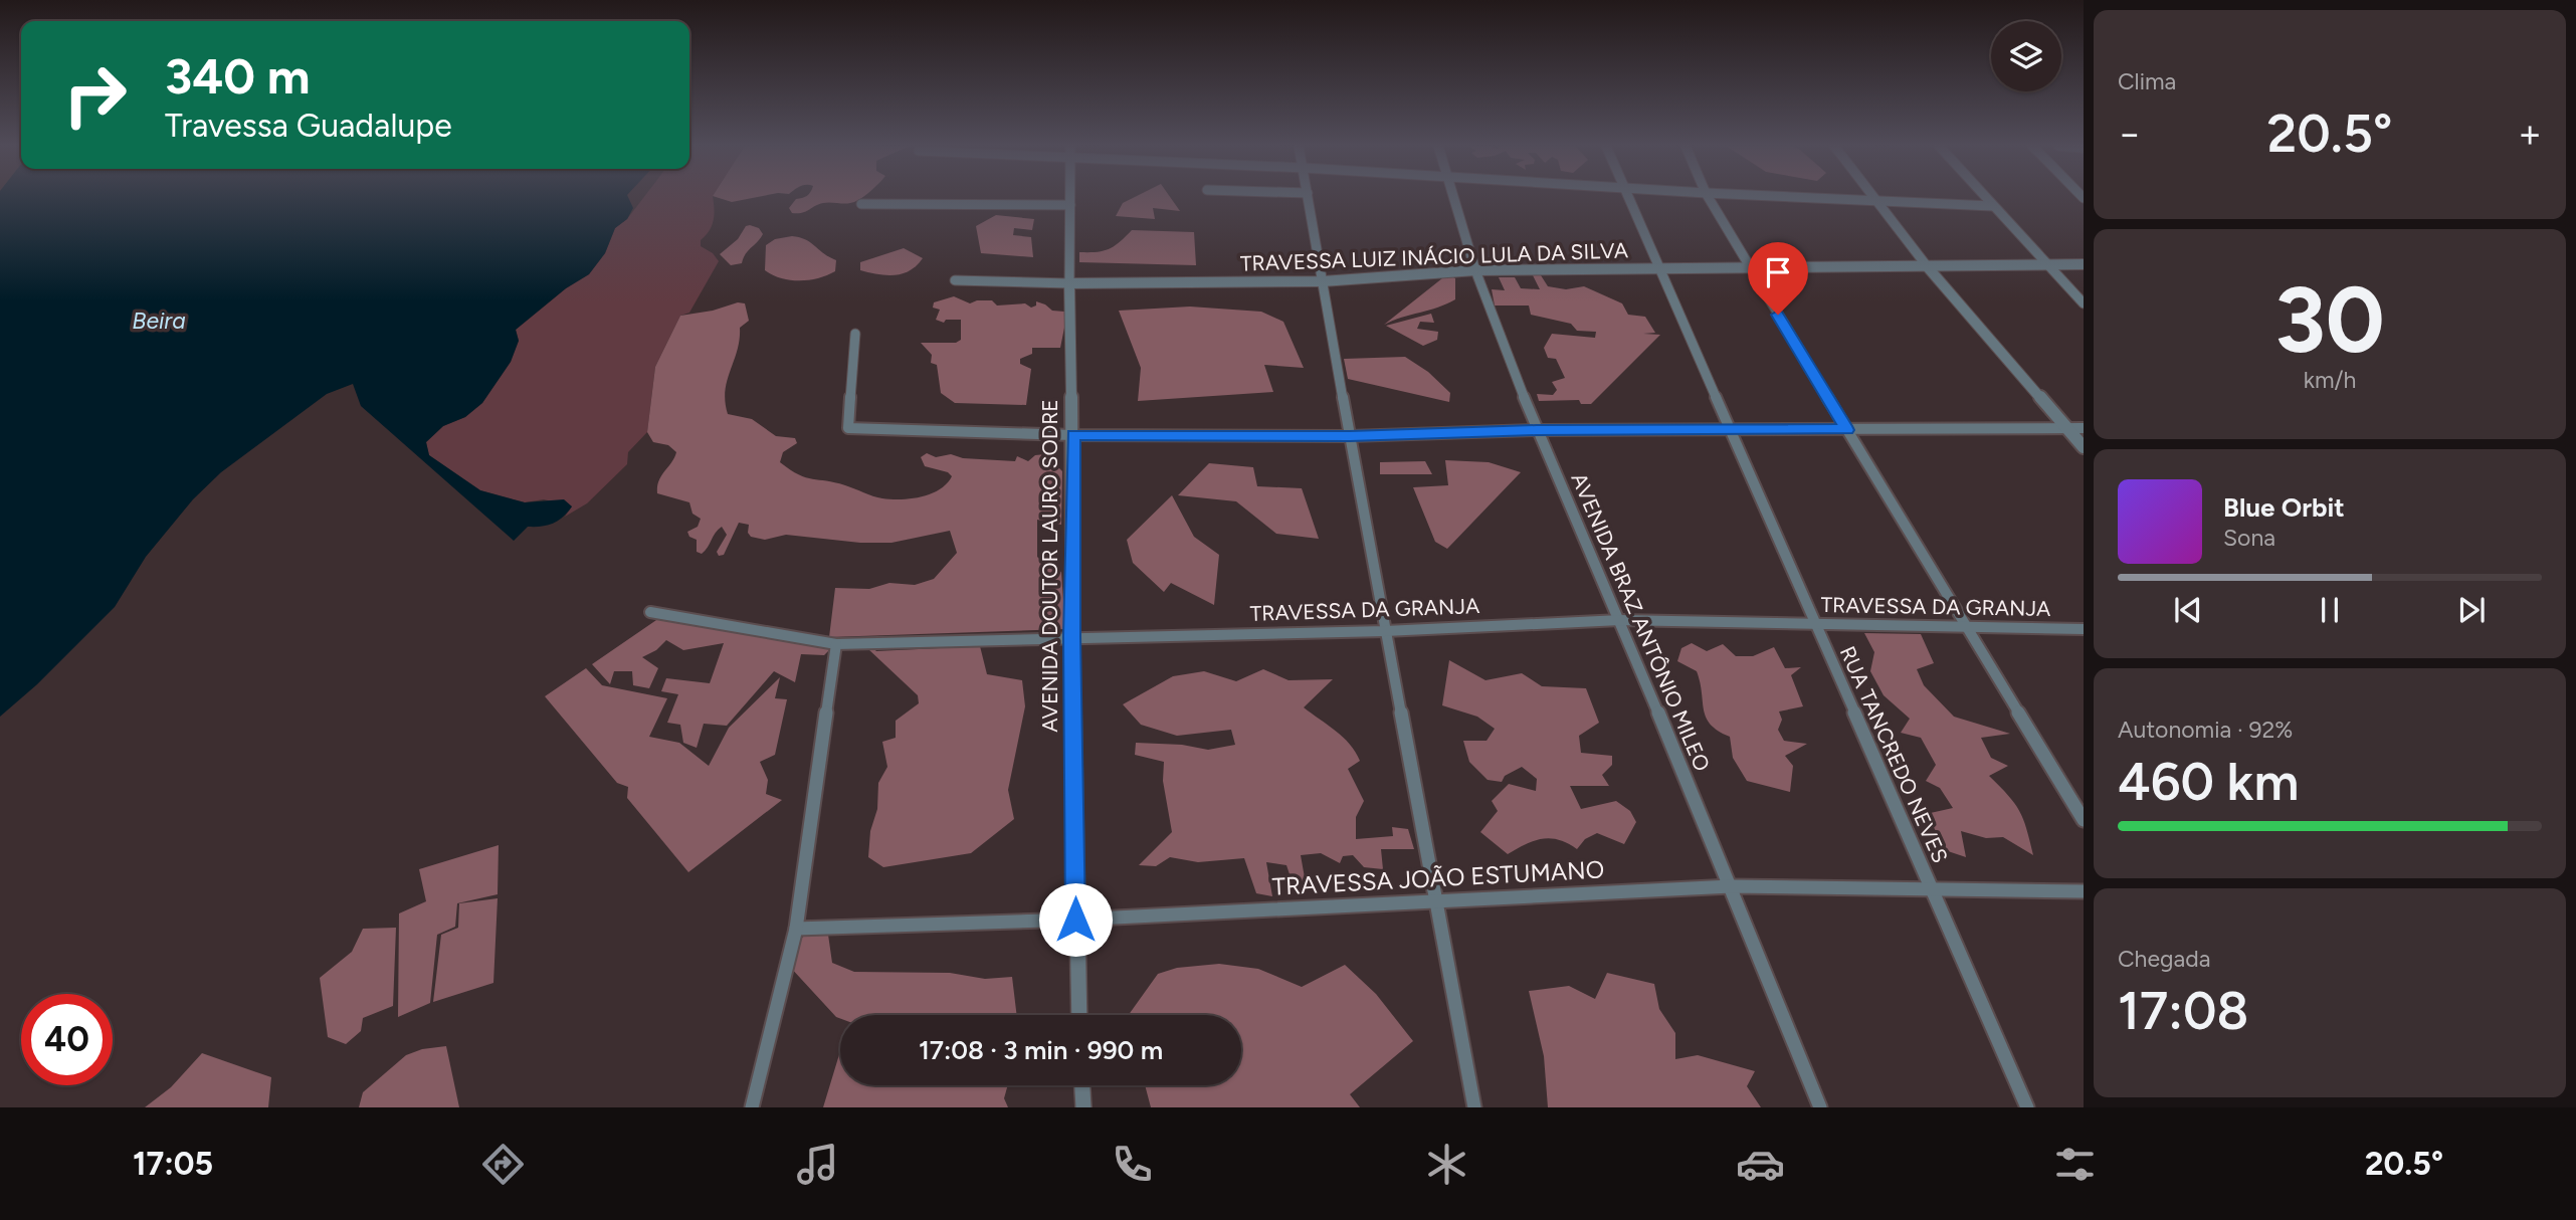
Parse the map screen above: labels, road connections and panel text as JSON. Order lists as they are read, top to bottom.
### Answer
{
  "streets": {
    "street": [
      "TRAVESSA LUIZ INÁCIO LULA DA SILVA",
      "AVENIDA DOUTOR LAURO SODRE",
      "TRAVESSA DA GRANJA",
      "AVENIDA BRAZ ANTÔNIO MILEO",
      "RUA TANCREDO NEVES",
      "TRAVESSA JOÃO ESTUMANO"
    ]
  },
  "crossings": [
    ["TRAVESSA LUIZ INÁCIO LULA DA SILVA", "AVENIDA DOUTOR LAURO SODRE"],
    ["TRAVESSA LUIZ INÁCIO LULA DA SILVA", "AVENIDA BRAZ ANTÔNIO MILEO"],
    ["TRAVESSA LUIZ INÁCIO LULA DA SILVA", "RUA TANCREDO NEVES"],
    ["AVENIDA DOUTOR LAURO SODRE", "TRAVESSA DA GRANJA"],
    ["AVENIDA DOUTOR LAURO SODRE", "TRAVESSA JOÃO ESTUMANO"],
    ["TRAVESSA DA GRANJA", "AVENIDA BRAZ ANTÔNIO MILEO"],
    ["TRAVESSA DA GRANJA", "RUA TANCREDO NEVES"],
    ["AVENIDA BRAZ ANTÔNIO MILEO", "TRAVESSA JOÃO ESTUMANO"],
    ["RUA TANCREDO NEVES", "TRAVESSA JOÃO ESTUMANO"]
  ],
  "water": ["Beira"],
  "page": {
    "tile": [
      "Clima",
      ["30", "km/h"],
      ["Autonomia · 92%", "460 km"],
      ["Chegada", "17:08"]
    ],
    "turn": ["340 m", "Travessa Guadalupe"],
    "heat": ["−", "20.5°", "+"],
    "song": ["Blue Orbit", "Sona"],
    "limit": "40",
    "trip": "17:08 · 3 min · 990 m",
    "tabs": ["17:05", "20.5°"]
  }
}
